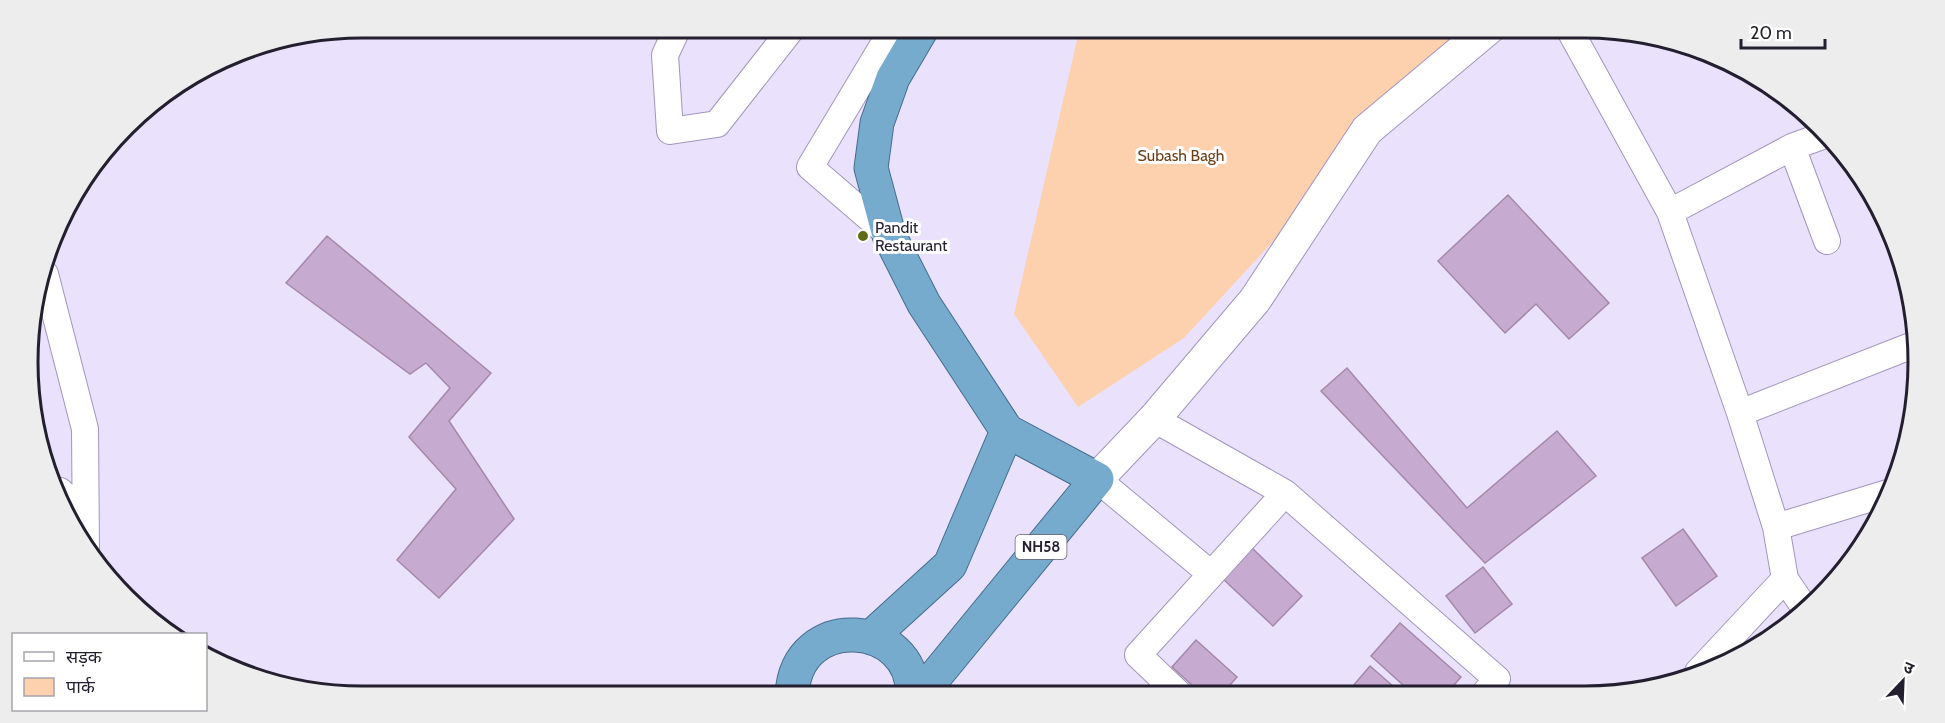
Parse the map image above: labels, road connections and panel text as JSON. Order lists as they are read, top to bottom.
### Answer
{
  "streets": {
    "highway": ["NH58"]
  },
  "parks": ["Subash Bagh"],
  "places": ["Pandit Restaurant"],
  "legend": ["सड़क", "पार्क"],
  "scale_bar": "20 m",
  "north": "top right"
}
